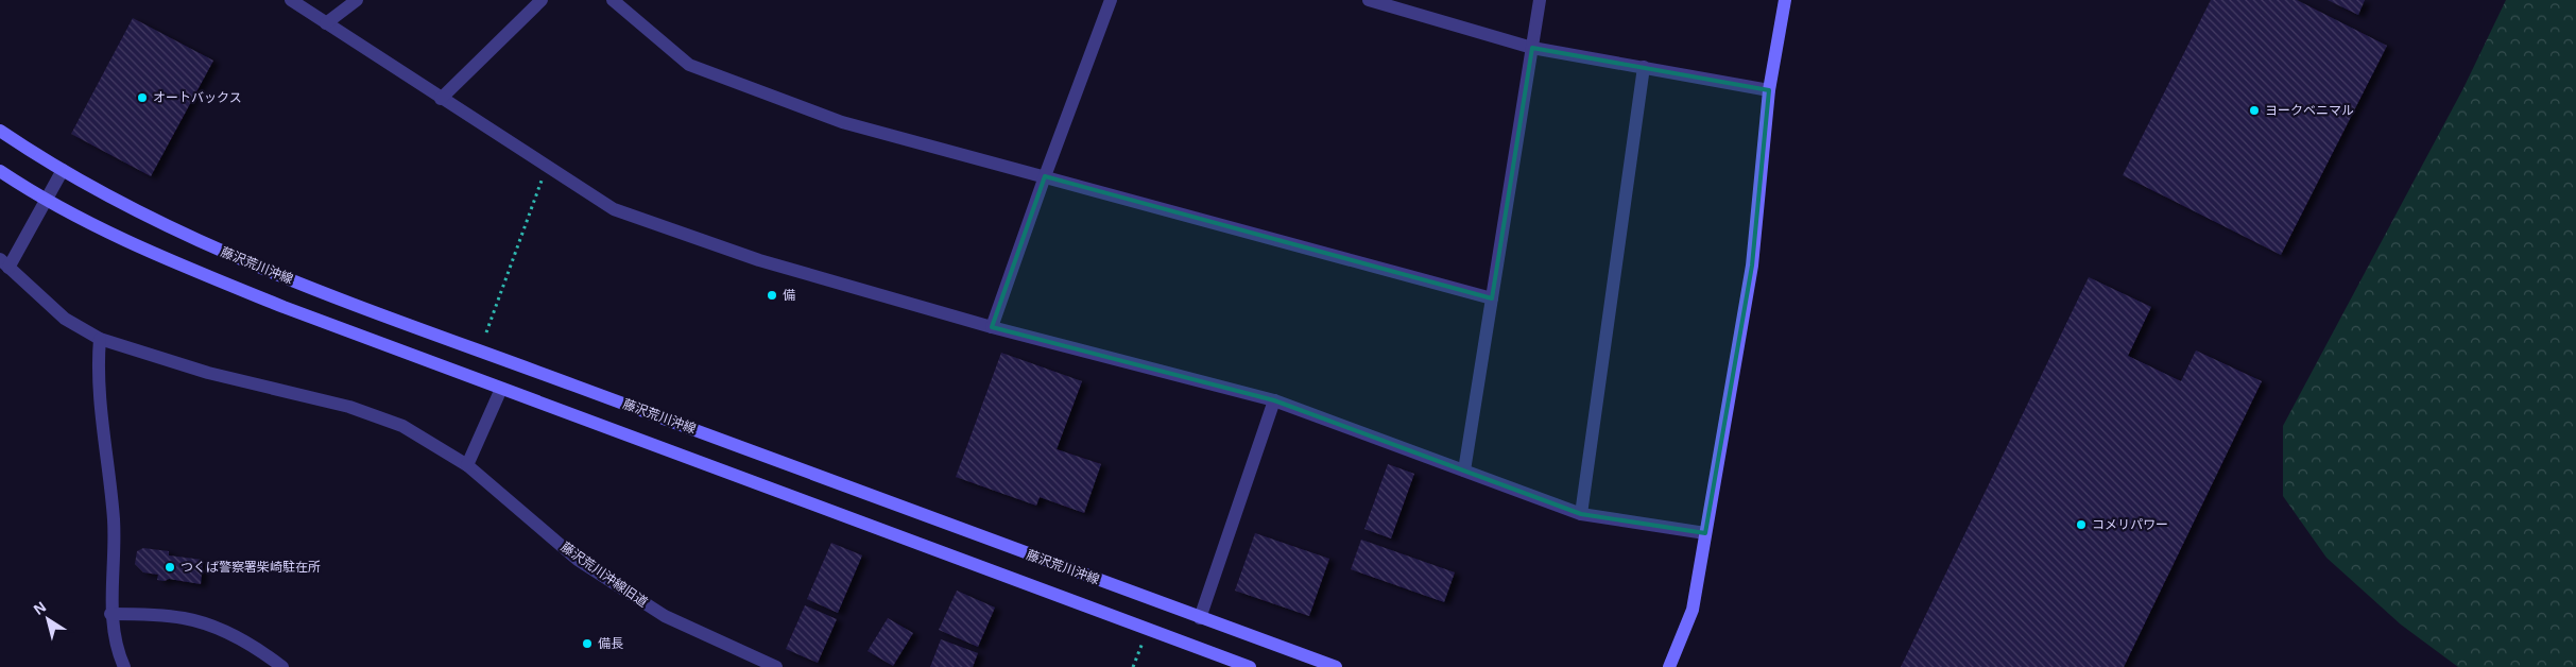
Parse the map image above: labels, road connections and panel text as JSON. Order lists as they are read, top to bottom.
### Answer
{
  "streets": {
    "main road": ["藤沢荒川沖線"],
    "street": ["藤沢荒川沖線旧道"]
  },
  "places": [
    "オートバックス",
    "ヨークベニマル",
    "備",
    "コメリパワー",
    "つくば警察署柴崎駐在所",
    "備長"
  ],
  "north": "top left"
}
